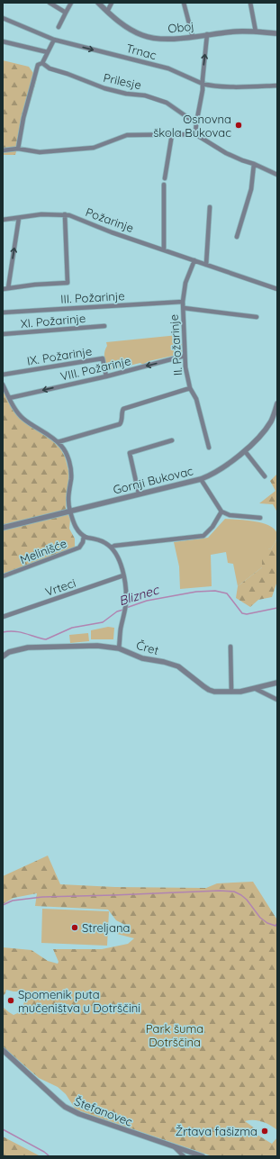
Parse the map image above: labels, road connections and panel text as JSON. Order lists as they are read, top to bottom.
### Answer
{
  "streets": {
    "street": [
      "Oboj",
      "Trnac",
      "Prilesje",
      "Požarinje",
      "III. Požarinje",
      "XI. Požarinje",
      "II. Požarinje",
      "IX. Požarinje",
      "VIII. Požarinje",
      "Gornji Bukovac",
      "Melinišće",
      "Vrteci",
      "Čret",
      "Štefanovec"
    ]
  },
  "crossings": [
    ["Požarinje", "II. Požarinje"],
    ["III. Požarinje", "II. Požarinje"],
    ["II. Požarinje", "VIII. Požarinje"],
    ["IX. Požarinje", "VIII. Požarinje"],
    ["VIII. Požarinje", "Melinišće"],
    ["Gornji Bukovac", "Melinišće"]
  ],
  "one_way": ["Trnac"],
  "water": ["Bliznec"],
  "parks": ["Park šuma Dotrščina"],
  "places": [
    "Osnovna škola Bukovac",
    "Streljana",
    "Spomenik puta mučeništva u Dotrščini",
    "Žrtava fašizma"
  ]
}
